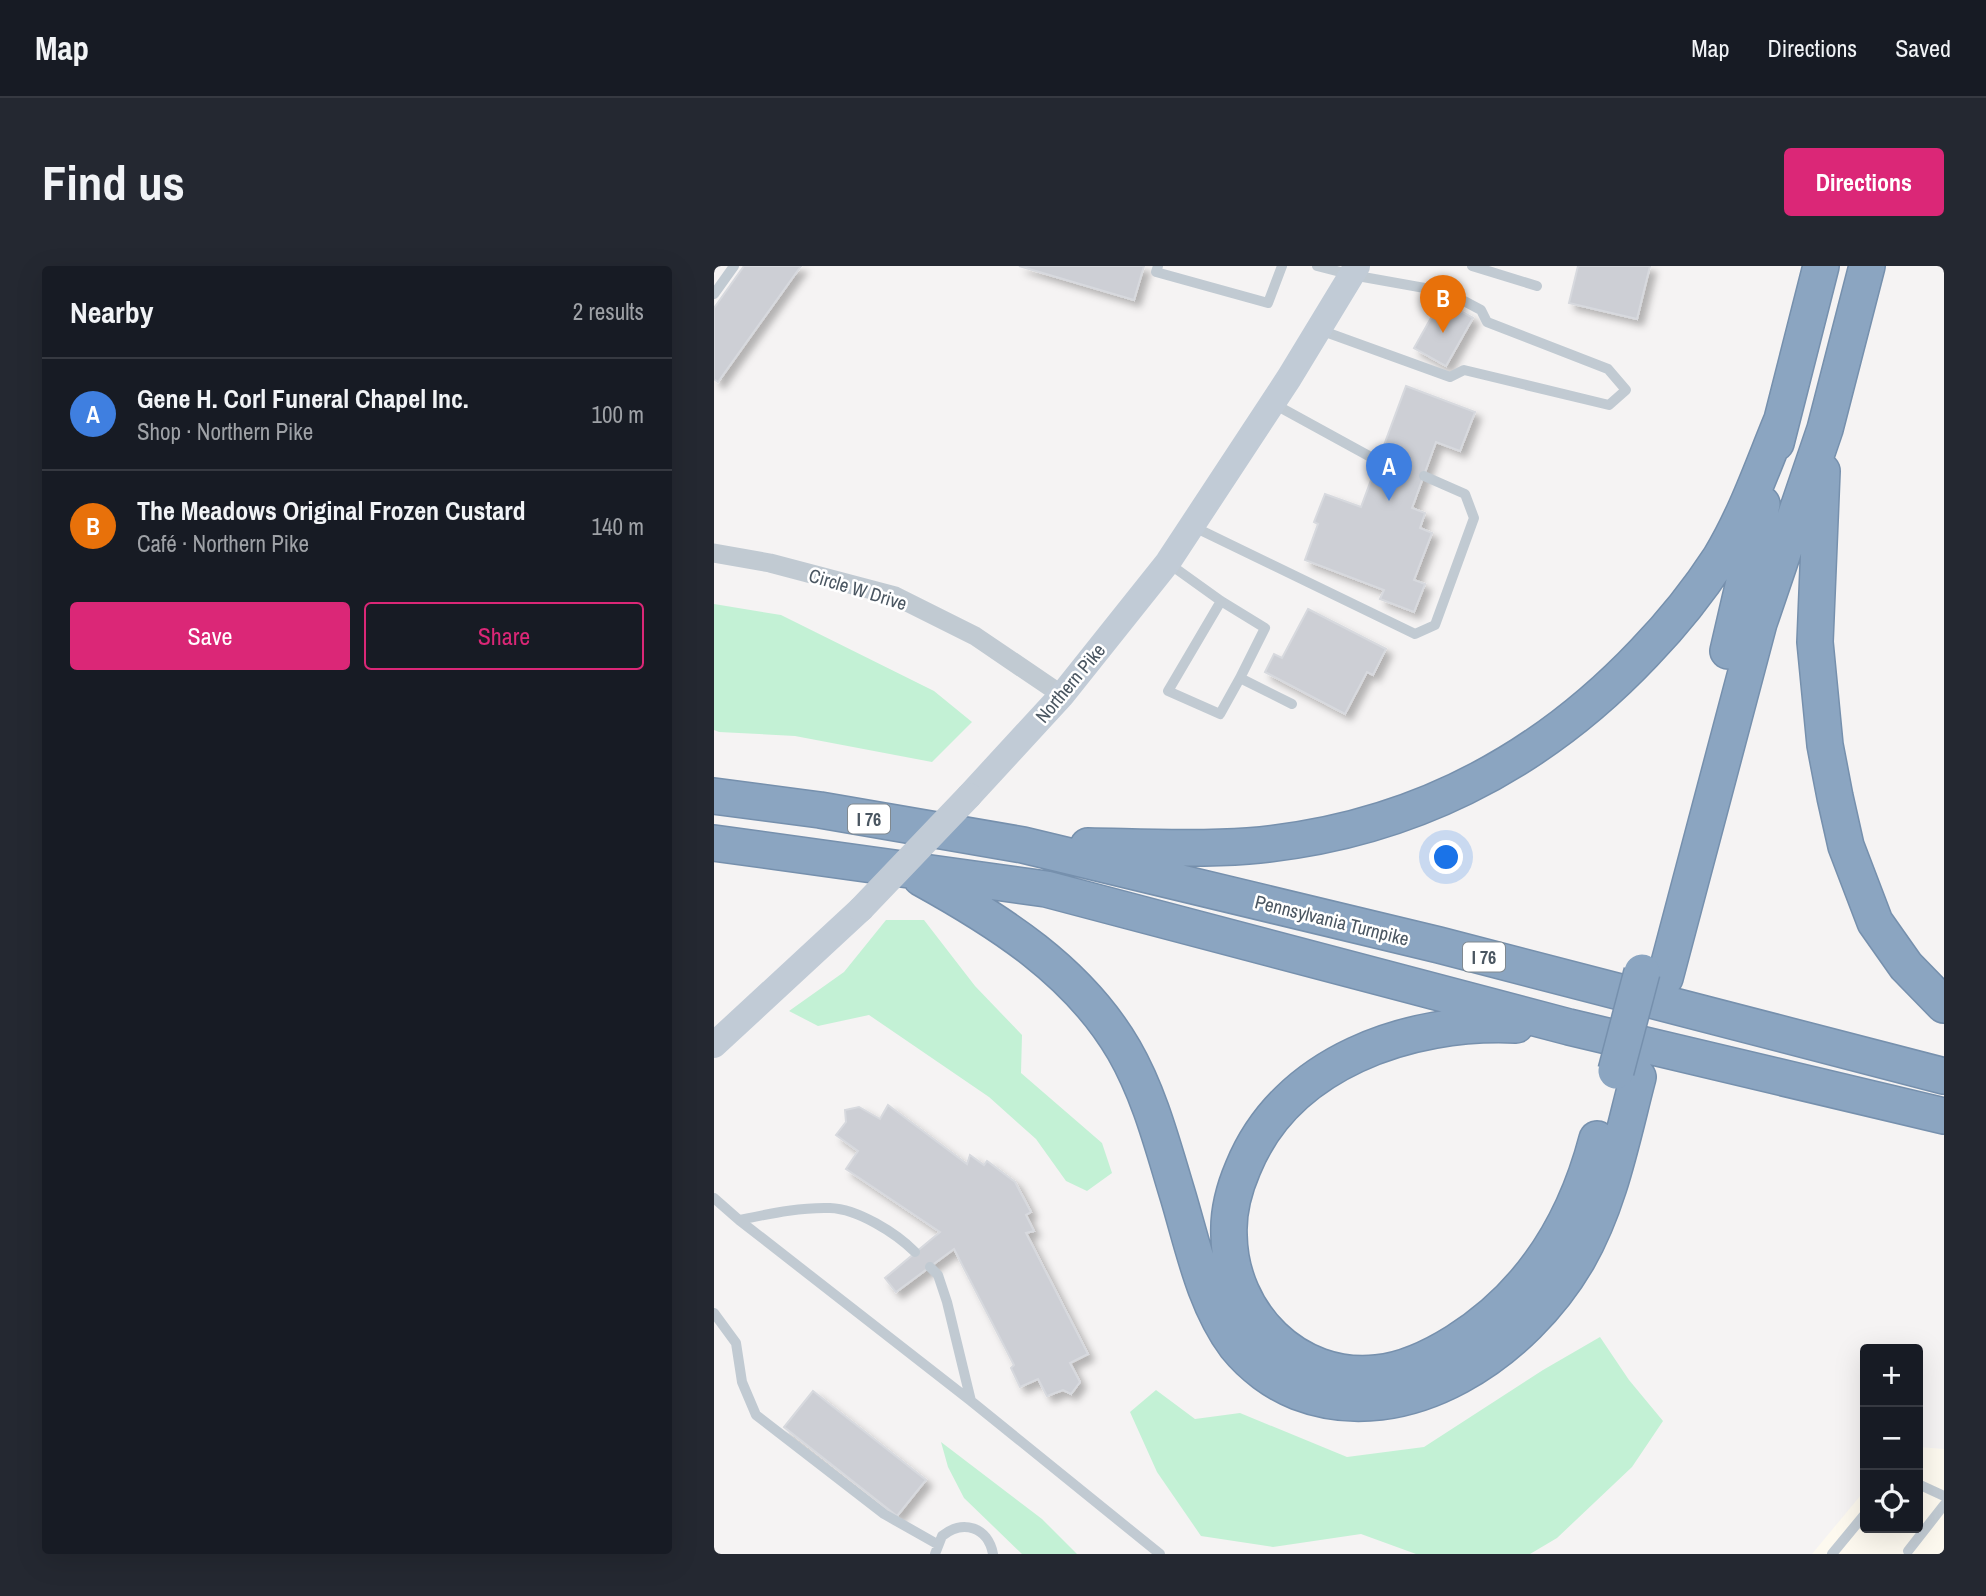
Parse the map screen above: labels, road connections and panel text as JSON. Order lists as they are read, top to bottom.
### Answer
{
  "streets": {
    "highway": ["I 76", "Pennsylvania Turnpike"],
    "main road": ["Northern Pike"],
    "street": ["Circle W Drive"]
  },
  "crossings": [
    ["Circle W Drive", "Northern Pike"]
  ],
  "page": {
    "header": "Map",
    "nav": ["Map", "Directions", "Saved"],
    "buttons": [
      "Directions",
      ["Save", "Share"]
    ],
    "title": "Find us",
    "heading": ["Nearby", "2 results"],
    "pins": ["B", "A"],
    "list": [
      {
        "mark": "A",
        "name": "Gene H. Corl Funeral Chapel Inc.",
        "note": "Shop · Northern Pike",
        "value": "100 m"
      },
      {
        "mark": "B",
        "name": "The Meadows Original Frozen Custard",
        "note": "Café · Northern Pike",
        "value": "140 m"
      }
    ],
    "map_buttons": ["+", "−"]
  }
}
